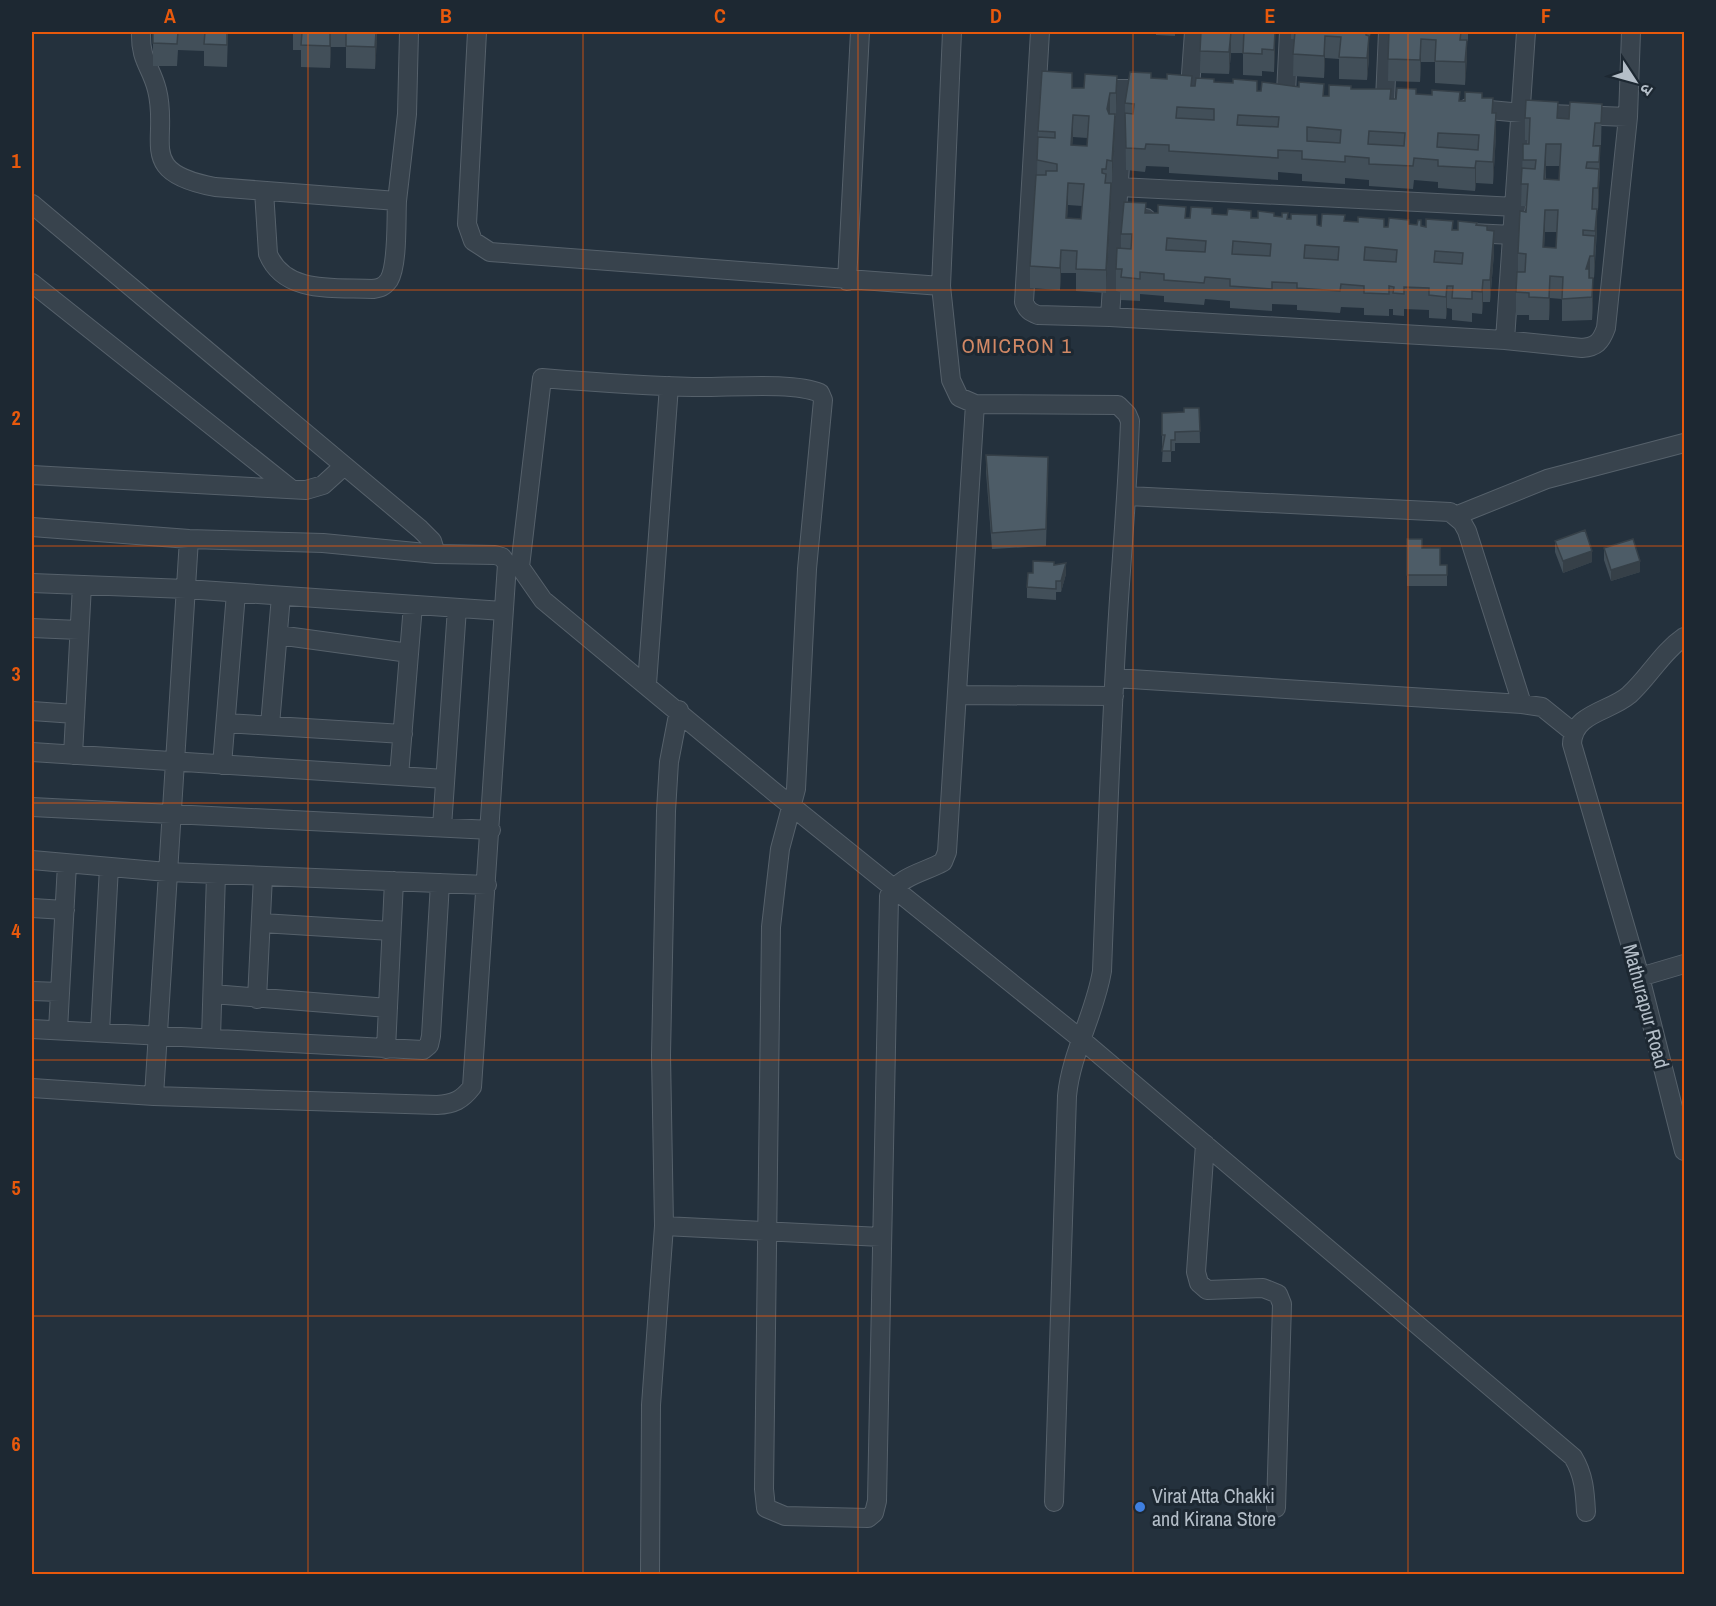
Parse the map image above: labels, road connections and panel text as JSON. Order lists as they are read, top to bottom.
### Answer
{
  "streets": {
    "street": ["Mathurapur Road"]
  },
  "districts": ["OMICRON 1"],
  "places": ["Virat Atta Chakki and Kirana Store"],
  "north": "bottom right",
  "grid": {
    "columns": [
      "A",
      "B",
      "C",
      "D",
      "E",
      "F"
    ],
    "rows": [
      "1",
      "2",
      "3",
      "4",
      "5",
      "6"
    ]
  }
}
